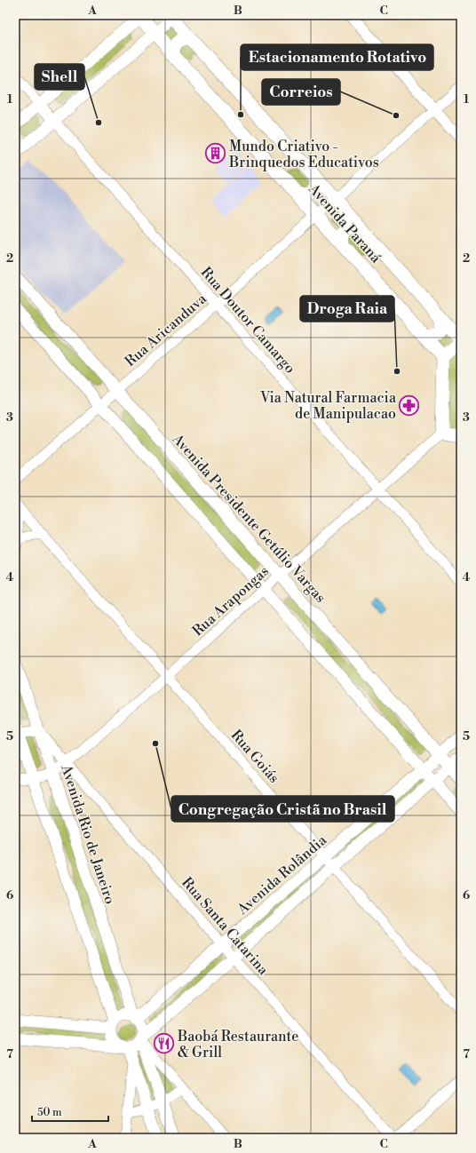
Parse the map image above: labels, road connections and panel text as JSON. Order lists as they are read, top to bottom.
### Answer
{
  "streets": {
    "main road": ["Avenida Paraná"],
    "street": [
      "Rua Doutor Camargo",
      "Rua Aricanduva",
      "Avenida Presidente Getúlio Vargas",
      "Rua Arapongas",
      "Rua Goiás",
      "Avenida Rio de Janeiro",
      "Avenida Rolândia",
      "Rua Santa Catarina"
    ]
  },
  "crossings": [
    ["Avenida Paraná", "Rua Aricanduva"],
    ["Rua Doutor Camargo", "Rua Aricanduva"],
    ["Rua Doutor Camargo", "Rua Arapongas"],
    ["Rua Aricanduva", "Avenida Presidente Getúlio Vargas"],
    ["Avenida Presidente Getúlio Vargas", "Rua Arapongas"],
    ["Avenida Presidente Getúlio Vargas", "Avenida Rolândia"],
    ["Rua Arapongas", "Rua Goiás"],
    ["Rua Arapongas", "Avenida Rio de Janeiro"],
    ["Rua Arapongas", "Rua Santa Catarina"],
    ["Rua Goiás", "Avenida Rolândia"],
    ["Avenida Rio de Janeiro", "Avenida Rolândia"],
    ["Avenida Rio de Janeiro", "Rua Santa Catarina"],
    ["Avenida Rolândia", "Rua Santa Catarina"]
  ],
  "places": {
    "other": [
      "Estacionamento Rotativo",
      "Correios",
      "Shell",
      "Droga Raia",
      "Congregação Cristã no Brasil"
    ],
    "building": ["Mundo Criativo - Brinquedos Educativos"],
    "pharmacy": ["Via Natural Farmacia de Manipulacao"],
    "restaurant": ["Baobá Restaurante & Grill"]
  },
  "scale_bar": "50 m",
  "grid": {
    "columns": ["A", "B", "C"],
    "rows": [
      "1",
      "2",
      "3",
      "4",
      "5",
      "6",
      "7"
    ]
  }
}
